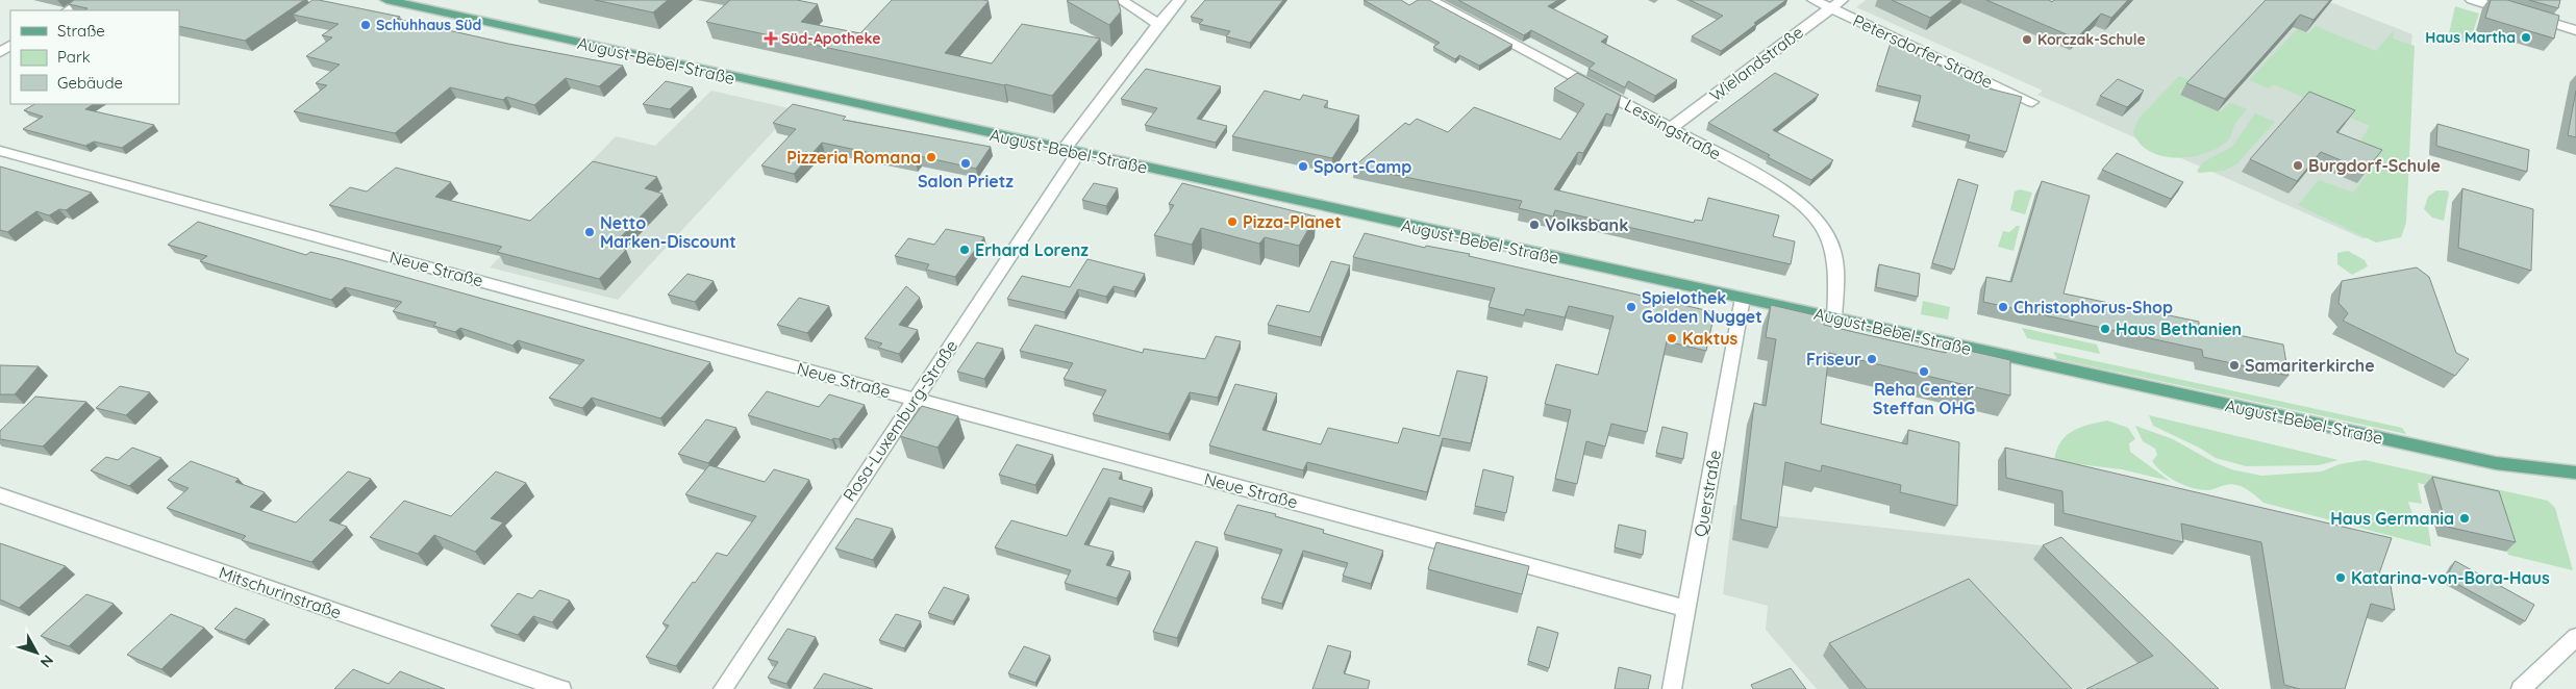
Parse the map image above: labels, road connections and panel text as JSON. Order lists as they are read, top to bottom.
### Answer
{
  "streets": {
    "main road": ["August-Bebel-Straße"],
    "street": [
      "Petersdorfer Straße",
      "Wielandstraße",
      "Lessingstraße",
      "Neue Straße",
      "Rosa-Luxemburg-Straße",
      "Querstraße",
      "Mitschurinstraße"
    ]
  },
  "crossings": [
    ["Petersdorfer Straße", "Wielandstraße"],
    ["August-Bebel-Straße", "Lessingstraße"],
    ["August-Bebel-Straße", "Rosa-Luxemburg-Straße"],
    ["August-Bebel-Straße", "Querstraße"],
    ["Wielandstraße", "Lessingstraße"],
    ["Neue Straße", "Rosa-Luxemburg-Straße"],
    ["Neue Straße", "Querstraße"]
  ],
  "places": {
    "other": [
      "Schuhhaus Süd",
      "Haus Martha",
      "Korczak-Schule",
      "Pizzeria Romana",
      "Salon Prietz",
      "Burgdorf-Schule",
      "Sport-Camp",
      "Pizza-Planet",
      "Volksbank",
      "Netto Marken-Discount",
      "Erhard Lorenz",
      "Spielothek Golden Nugget",
      "Christophorus-Shop",
      "Haus Bethanien",
      "Kaktus",
      "Friseur",
      "Samariterkirche",
      "Reha Center Steffan OHG",
      "Haus Germania",
      "Katarina-von-Bora-Haus"
    ],
    "health": ["Süd-Apotheke"]
  },
  "legend": ["Straße", "Park", "Gebäude"],
  "north": "bottom right"
}
